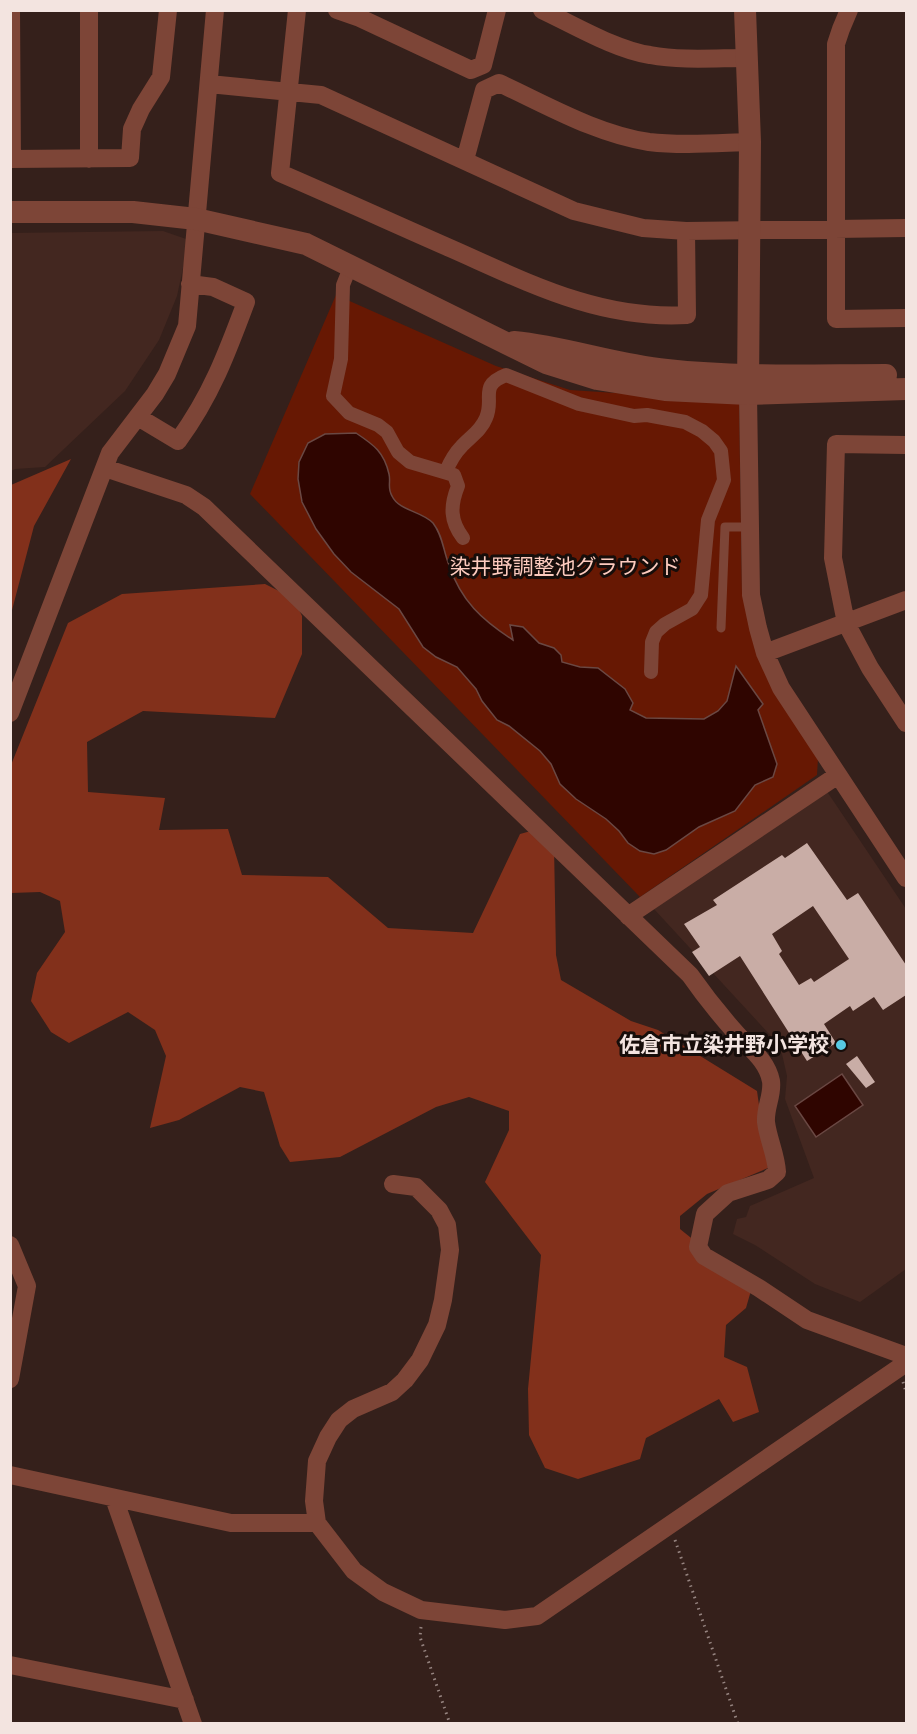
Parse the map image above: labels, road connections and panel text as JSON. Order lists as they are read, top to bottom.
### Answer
{
  "parks": ["染井野調整池グラウンド"],
  "places": ["佐倉市立染井野小学校"]
}
